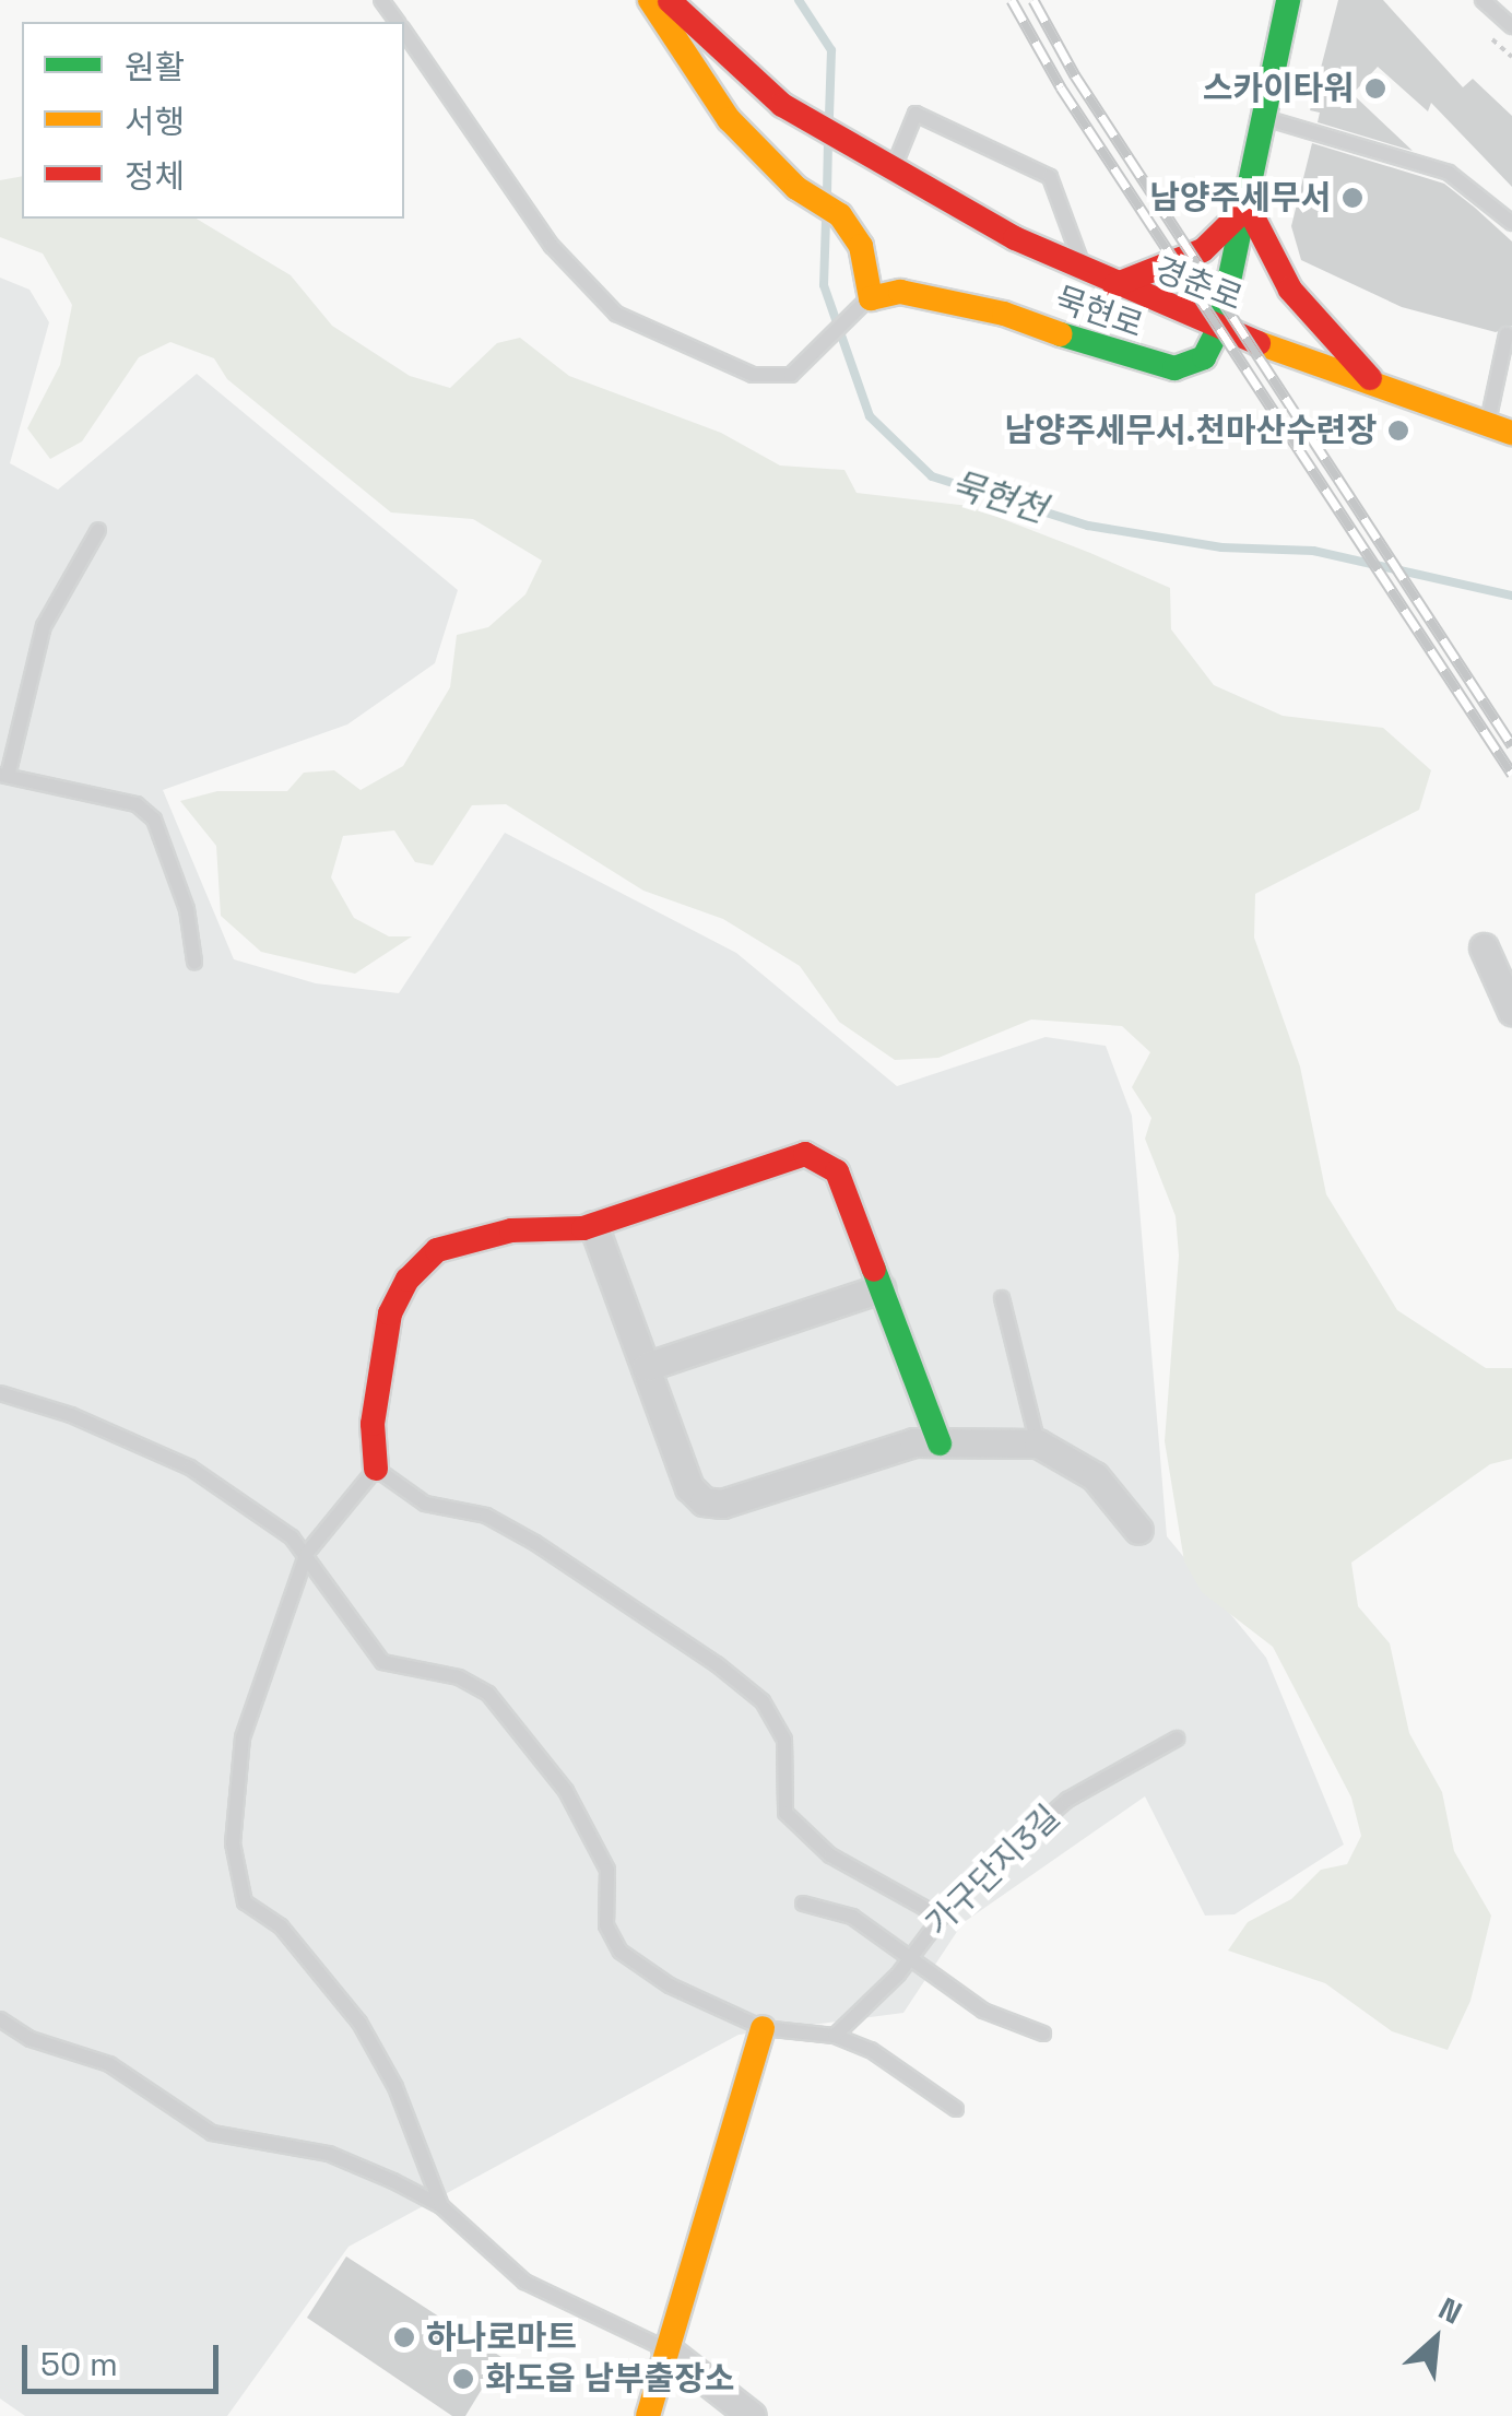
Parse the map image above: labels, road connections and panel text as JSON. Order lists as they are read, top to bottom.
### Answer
{
  "streets": {
    "street": ["경춘로", "묵현로"],
    "lane": ["가구단지3길"]
  },
  "crossings": [
    ["경춘로", "묵현로"]
  ],
  "water": ["묵현천"],
  "places": [
    "스카이타워",
    "남양주세무서",
    "남양주세무서.천마산수련장",
    "하나로마트",
    "화도읍 남부출장소"
  ],
  "legend": ["원활", "서행", "정체"],
  "scale_bar": "50 m",
  "north": "top right"
}
